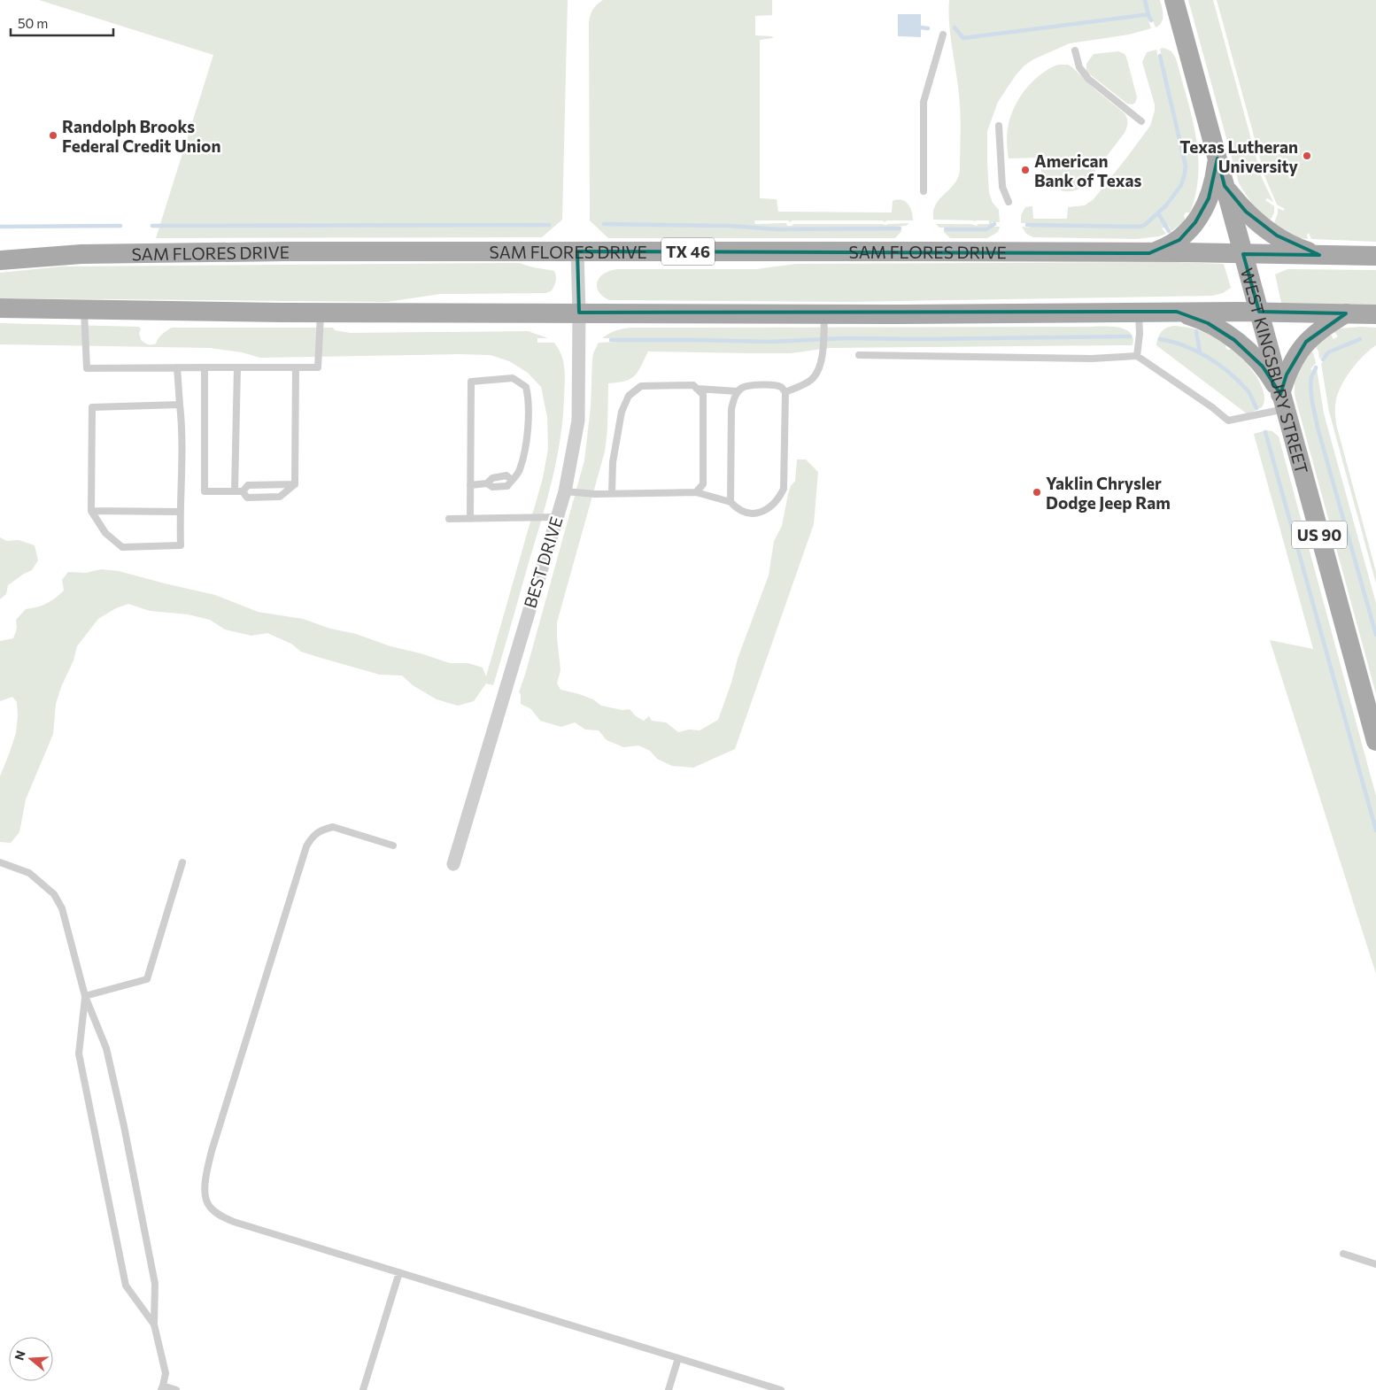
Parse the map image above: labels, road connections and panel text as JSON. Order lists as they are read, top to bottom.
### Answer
{
  "streets": {
    "main road": [
      "SAM FLORES DRIVE",
      "TX 46",
      "WEST KINGSBURY STREET",
      "US 90"
    ],
    "street": ["BEST DRIVE"]
  },
  "crossings": [
    ["SAM FLORES DRIVE", "WEST KINGSBURY STREET"],
    ["SAM FLORES DRIVE", "BEST DRIVE"]
  ],
  "places": [
    "Randolph Brooks Federal Credit Union",
    "Texas Lutheran University",
    "American Bank of Texas",
    "Yaklin Chrysler Dodge Jeep Ram"
  ],
  "scale_bar": "50 m",
  "north": "left"
}
